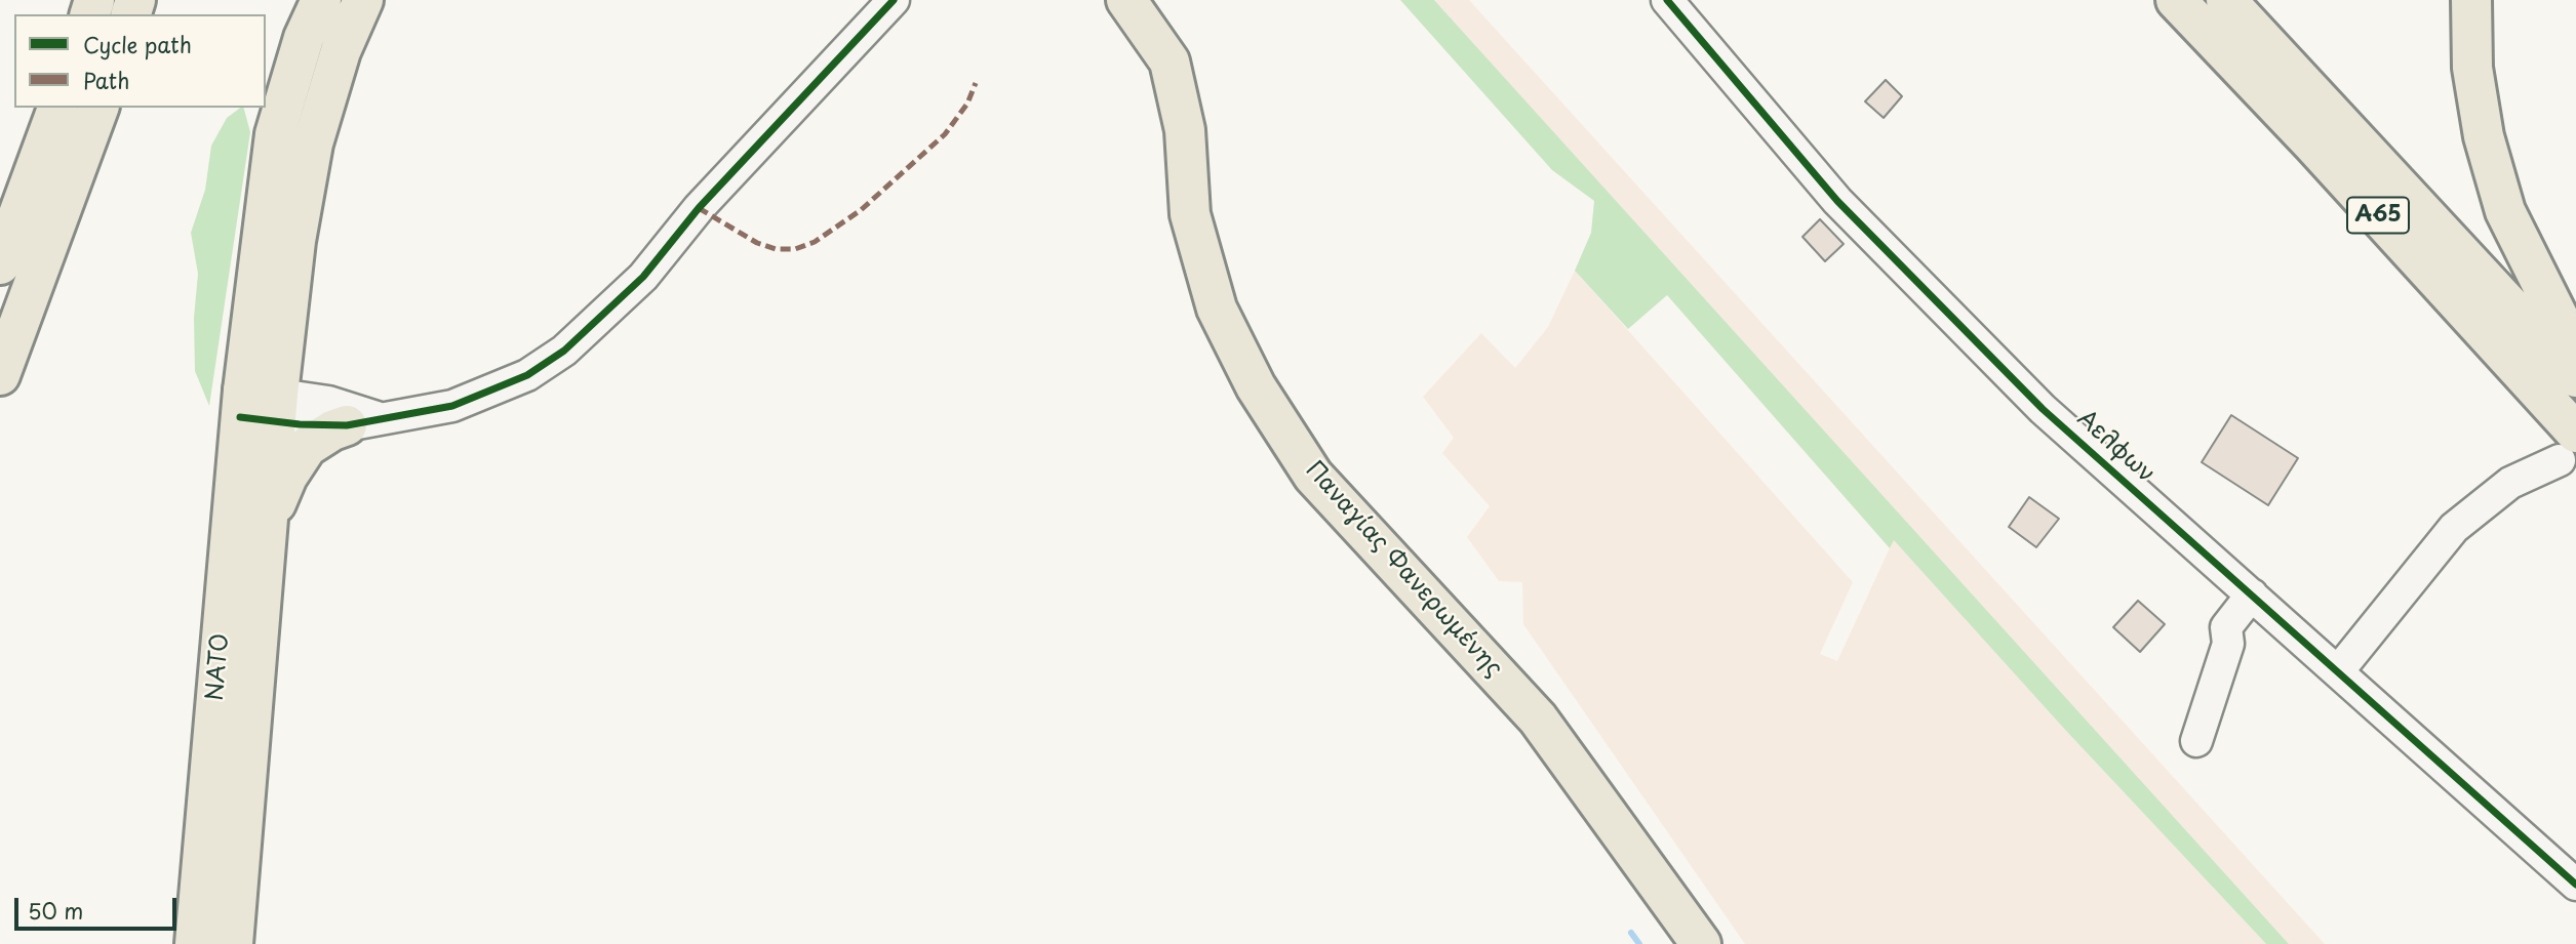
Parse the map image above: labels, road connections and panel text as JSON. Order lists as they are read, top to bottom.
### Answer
{
  "streets": {
    "main road": ["Α65", "Παναγίας Φανερωμένης", "ΝΑΤΟ"],
    "street": ["Αελφων"]
  },
  "legend": ["Cycle path", "Path"],
  "scale_bar": "50 m"
}
